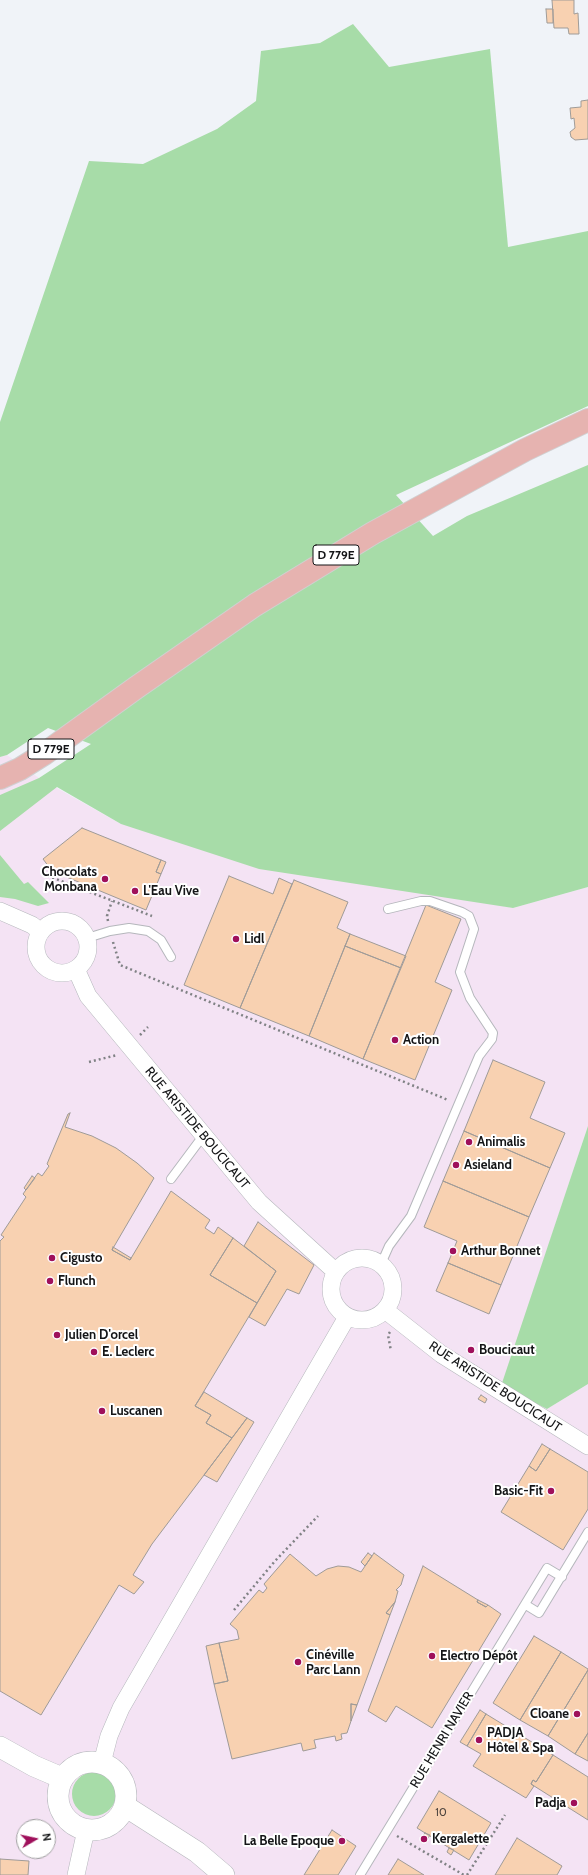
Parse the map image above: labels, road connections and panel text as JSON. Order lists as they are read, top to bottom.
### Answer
{
  "streets": {
    "main road": ["D 779E"],
    "street": ["RUE ARISTIDE BOUCICAUT"],
    "lane": ["RUE HENRI NAVIER"]
  },
  "places": [
    "Chocolats Monbana",
    "L'Eau Vive",
    "Lidl",
    "Action",
    "Animalis",
    "Asieland",
    "Arthur Bonnet",
    "Cigusto",
    "Flunch",
    "Julien D'orcel",
    "Boucicaut",
    "E. Leclerc",
    "Luscanen",
    "Basic-Fit",
    "Electro Dépôt",
    "Cinéville Parc Lann",
    "Cloane",
    "PADJA Hôtel & Spa",
    "Padja",
    "Kergalette",
    "La Belle Epoque"
  ],
  "house_numbers": ["10"],
  "north": "right"
}
